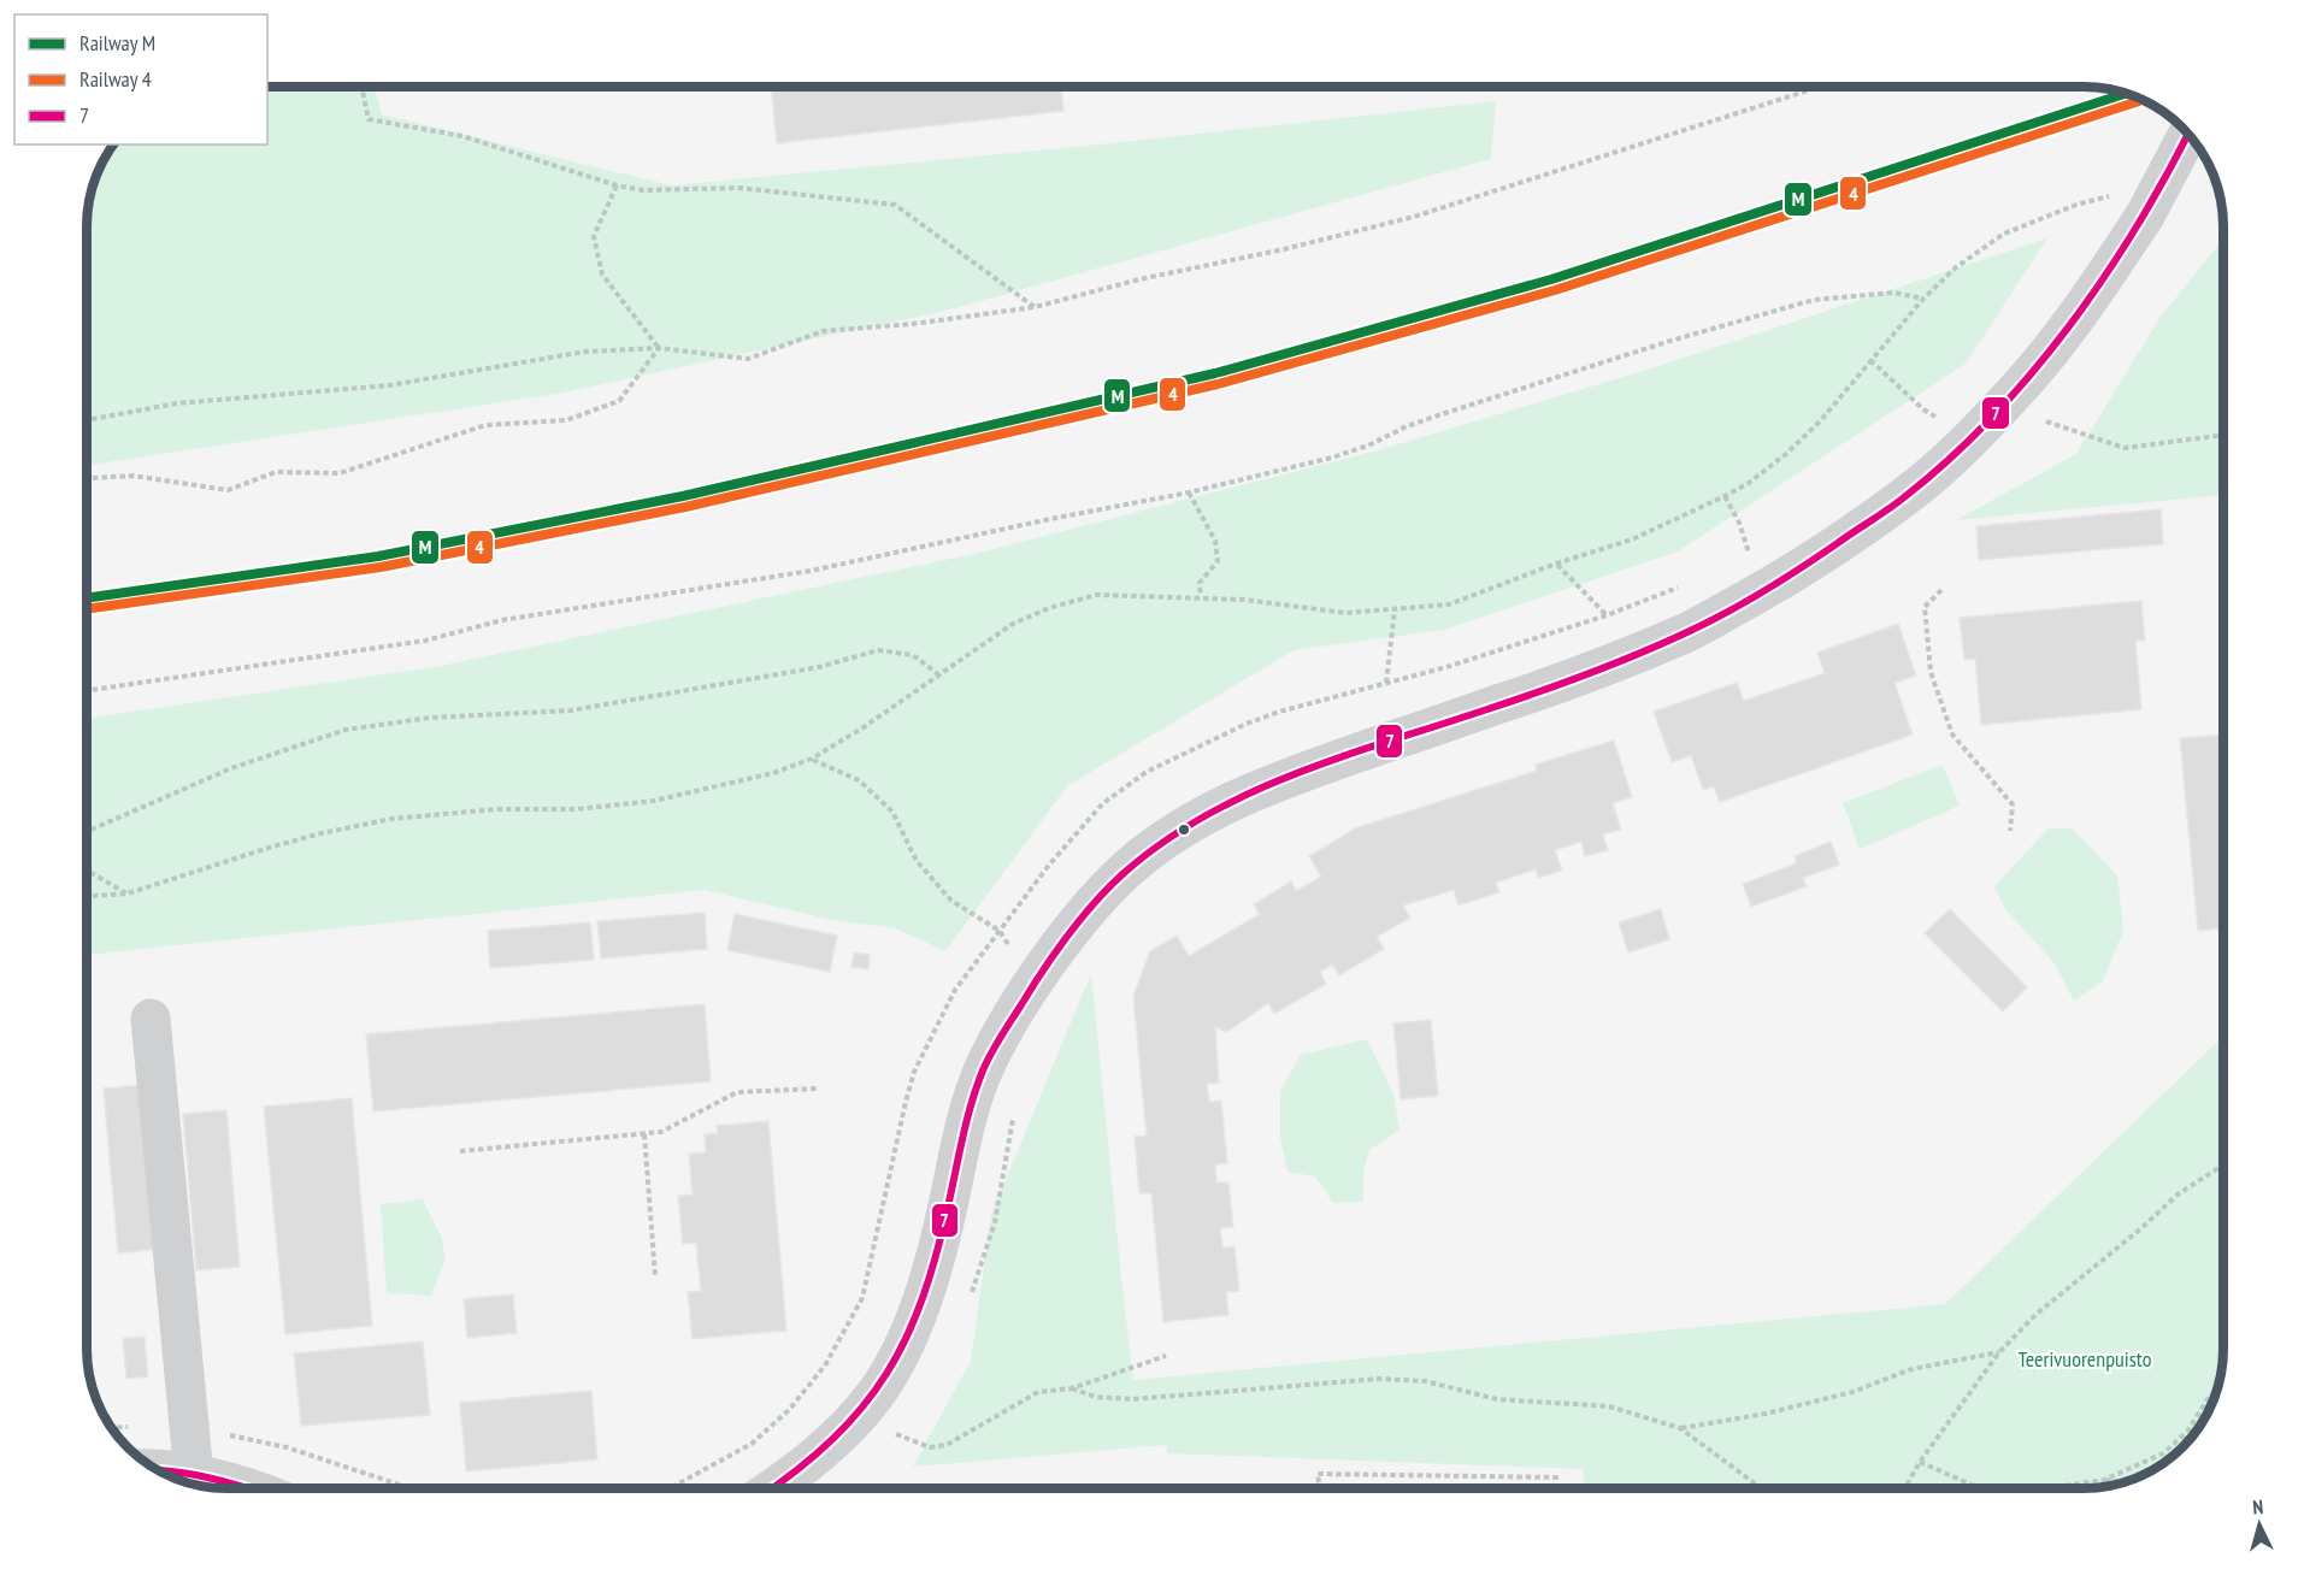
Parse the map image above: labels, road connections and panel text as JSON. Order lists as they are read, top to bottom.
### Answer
{
  "parks": ["Teerivuorenpuisto"],
  "lines": ["rail line M", "rail line 4", "transit line 7"],
  "legend": ["Railway M", "Railway 4", "7"],
  "north": "top"
}
